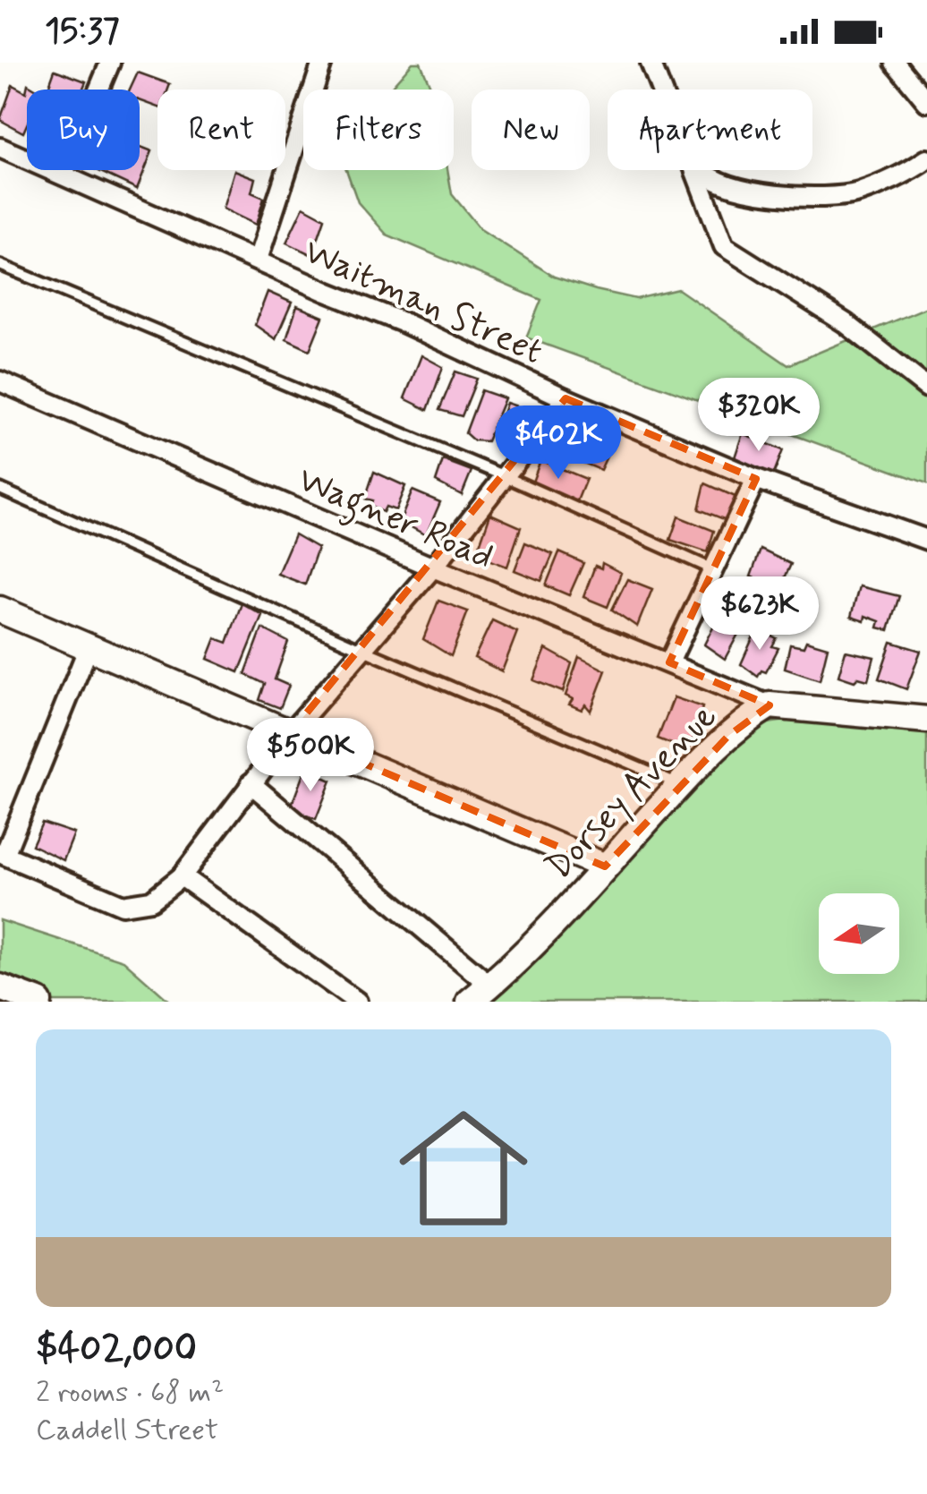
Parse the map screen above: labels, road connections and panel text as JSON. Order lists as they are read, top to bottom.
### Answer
{
  "streets": {
    "street": ["Waitman Street", "Wagner Road", "Dorsey Avenue"]
  },
  "crossings": [
    ["Wagner Road", "Dorsey Avenue"]
  ],
  "north": "left",
  "page": {
    "status": "15:37",
    "chip": [
      "Buy",
      "Rent",
      "Filters",
      "New",
      "Apartment"
    ],
    "price": [
      "$320K",
      "$402K",
      "$623K",
      "$500K"
    ],
    "list": [
      {
        "name": "$402,000",
        "note": "2 rooms · 68 m² · Caddell Street"
      }
    ]
  }
}
